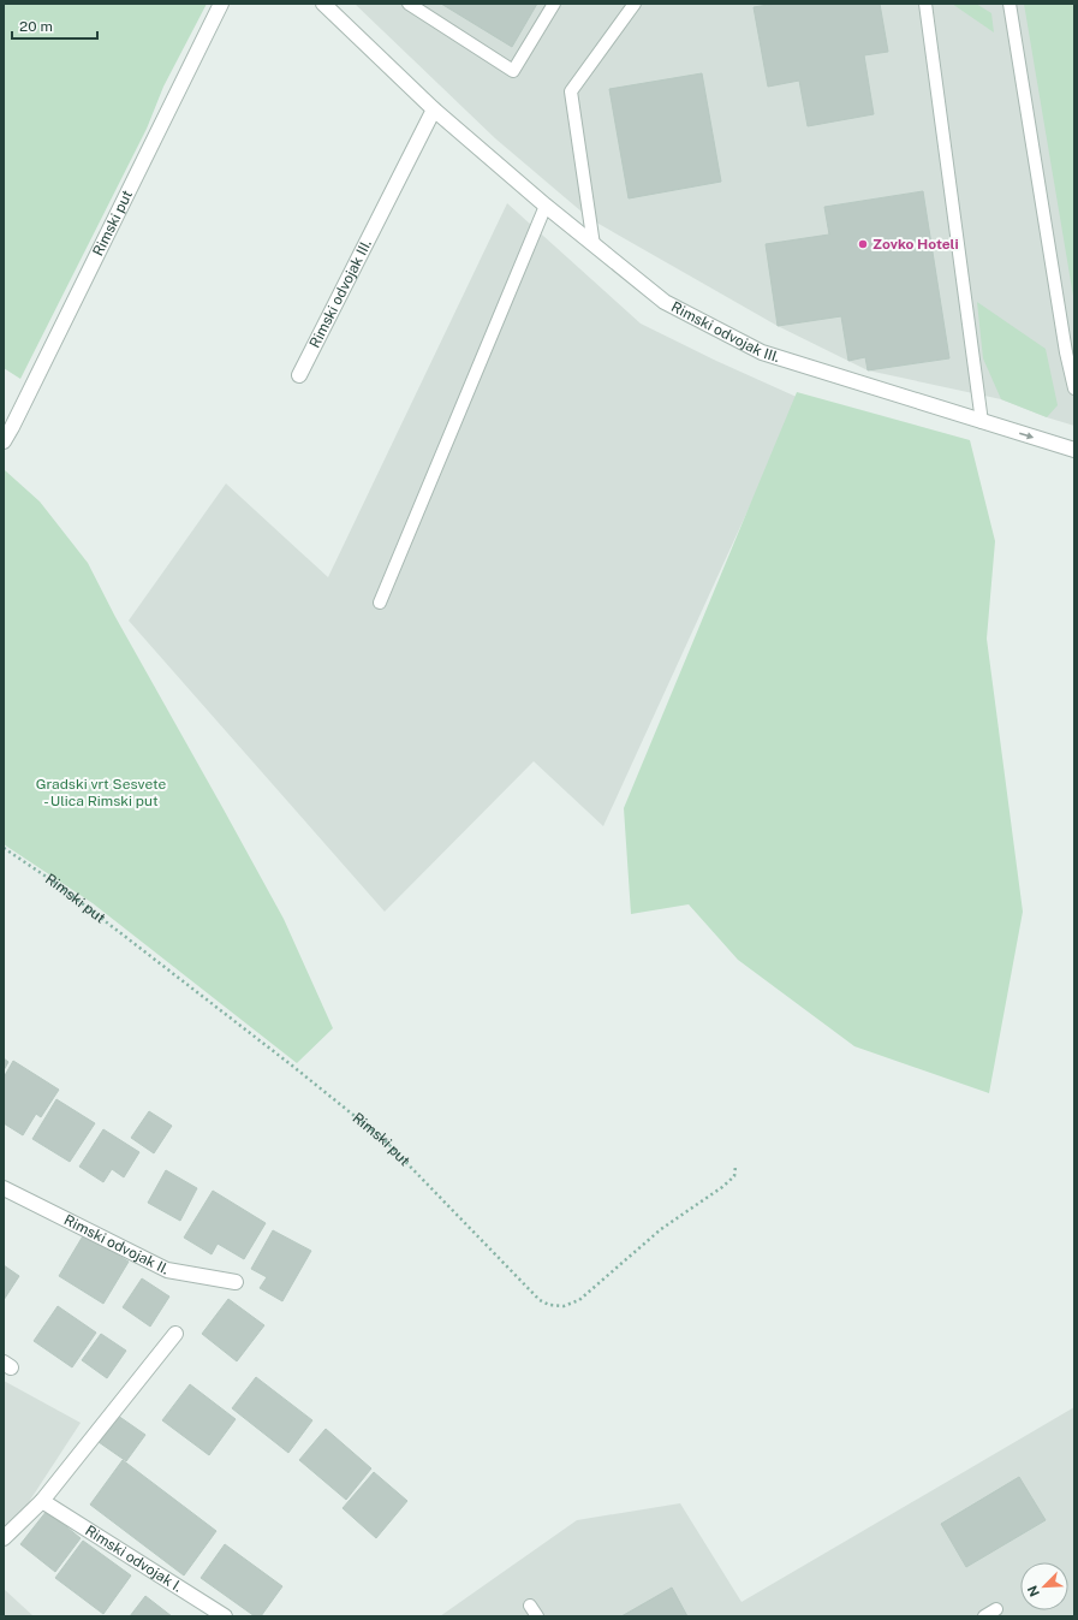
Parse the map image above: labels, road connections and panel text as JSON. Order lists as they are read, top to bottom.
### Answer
{
  "streets": {
    "street": [
      "Rimski put",
      "Rimski odvojak III.",
      "Rimski odvojak II.",
      "Rimski odvojak I."
    ]
  },
  "parks": ["Gradski vrt Sesvete - Ulica Rimski put"],
  "places": ["Zovko Hoteli"],
  "scale_bar": "20 m",
  "north": "bottom left"
}
